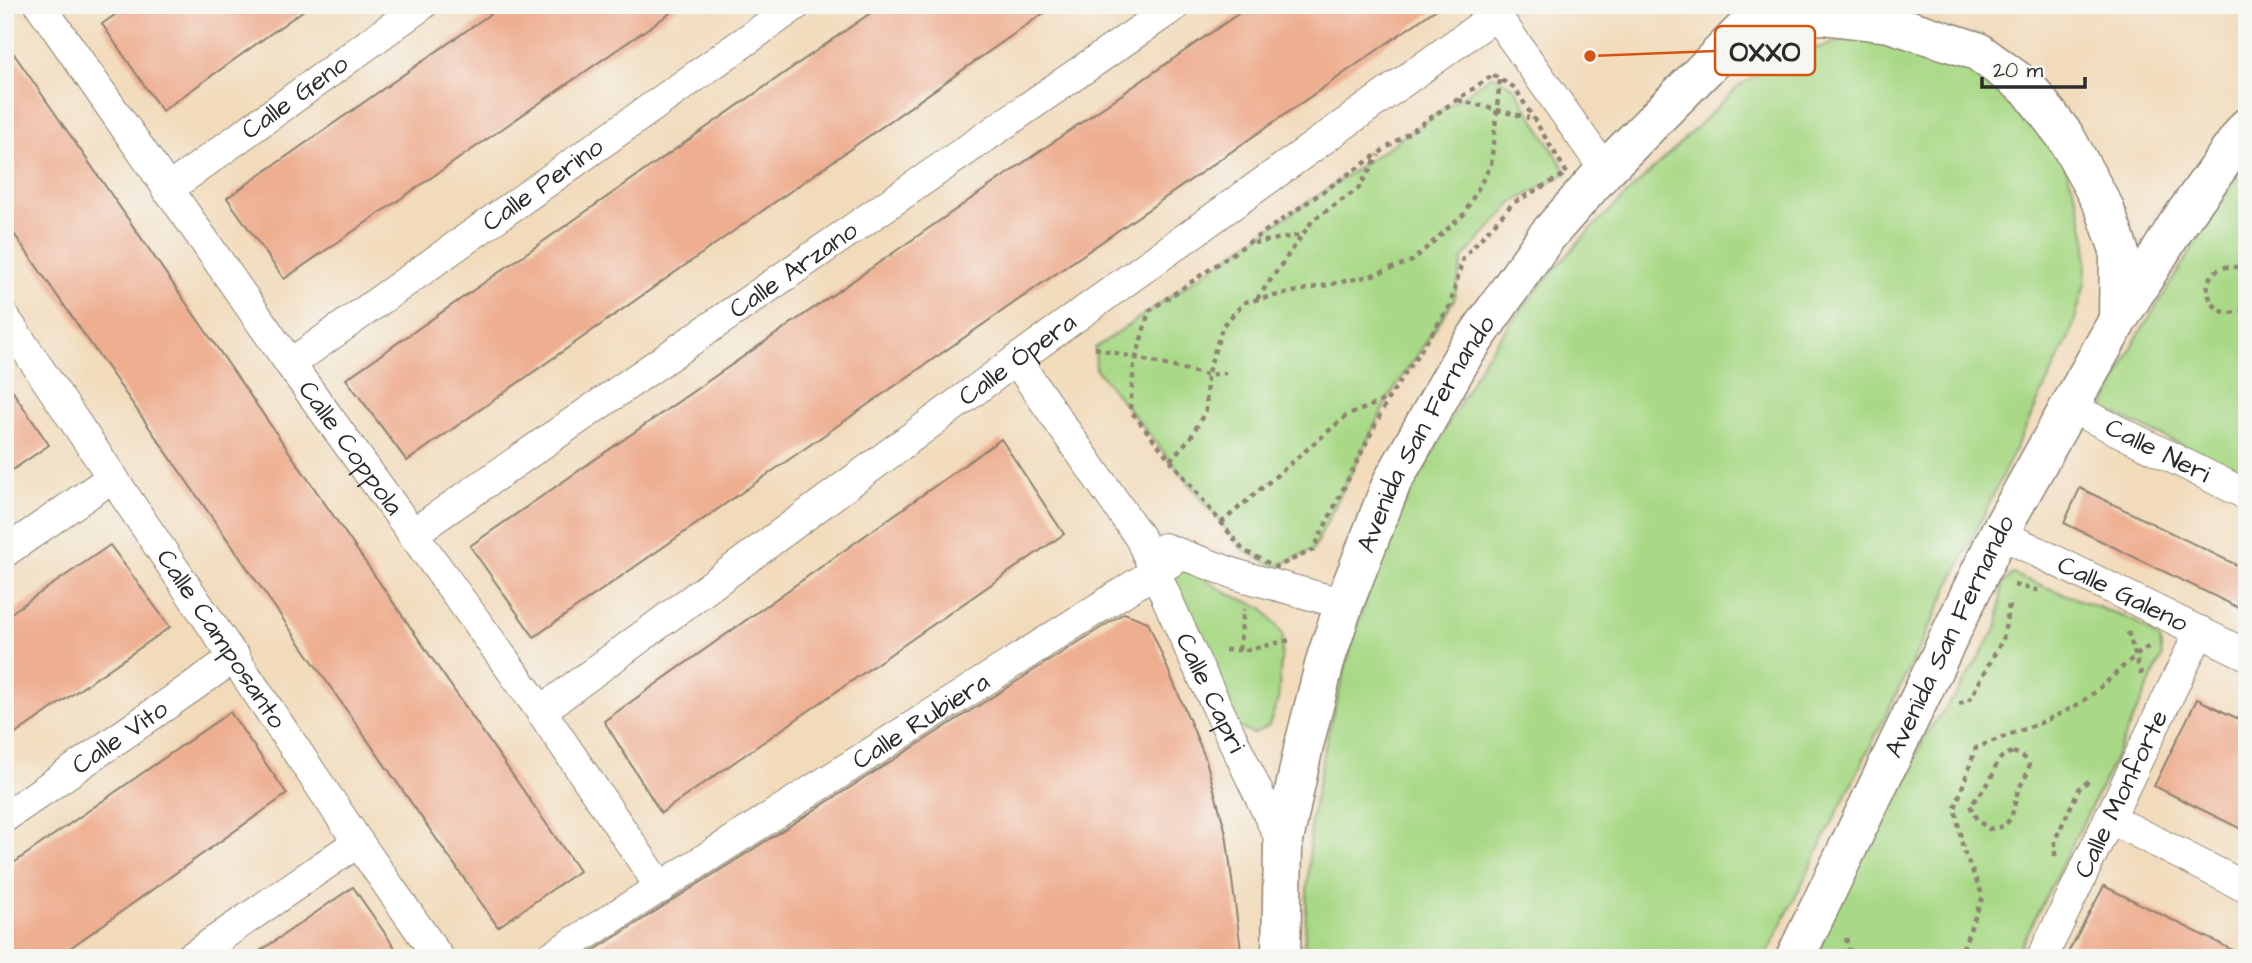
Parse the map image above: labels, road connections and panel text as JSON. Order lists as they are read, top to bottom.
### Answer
{
  "streets": {
    "street": [
      "Calle Geno",
      "Calle Perino",
      "Calle Arzano",
      "Calle Ópera",
      "Avenida San Fernando",
      "Calle Coppola",
      "Calle Neri",
      "Calle Galeno",
      "Calle Camposanto",
      "Calle Capri",
      "Calle Rubiera",
      "Calle Vito",
      "Calle Monforte"
    ]
  },
  "crossings": [
    ["Calle Geno", "Calle Coppola"],
    ["Calle Perino", "Calle Coppola"],
    ["Calle Arzano", "Calle Coppola"],
    ["Calle Ópera", "Calle Coppola"],
    ["Calle Ópera", "Calle Capri"],
    ["Avenida San Fernando", "Calle Neri"],
    ["Avenida San Fernando", "Calle Galeno"],
    ["Avenida San Fernando", "Calle Capri"],
    ["Calle Coppola", "Calle Rubiera"],
    ["Calle Galeno", "Calle Monforte"],
    ["Calle Camposanto", "Calle Vito"],
    ["Calle Capri", "Calle Rubiera"]
  ],
  "places": ["OXXO"],
  "scale_bar": "20 m"
}
